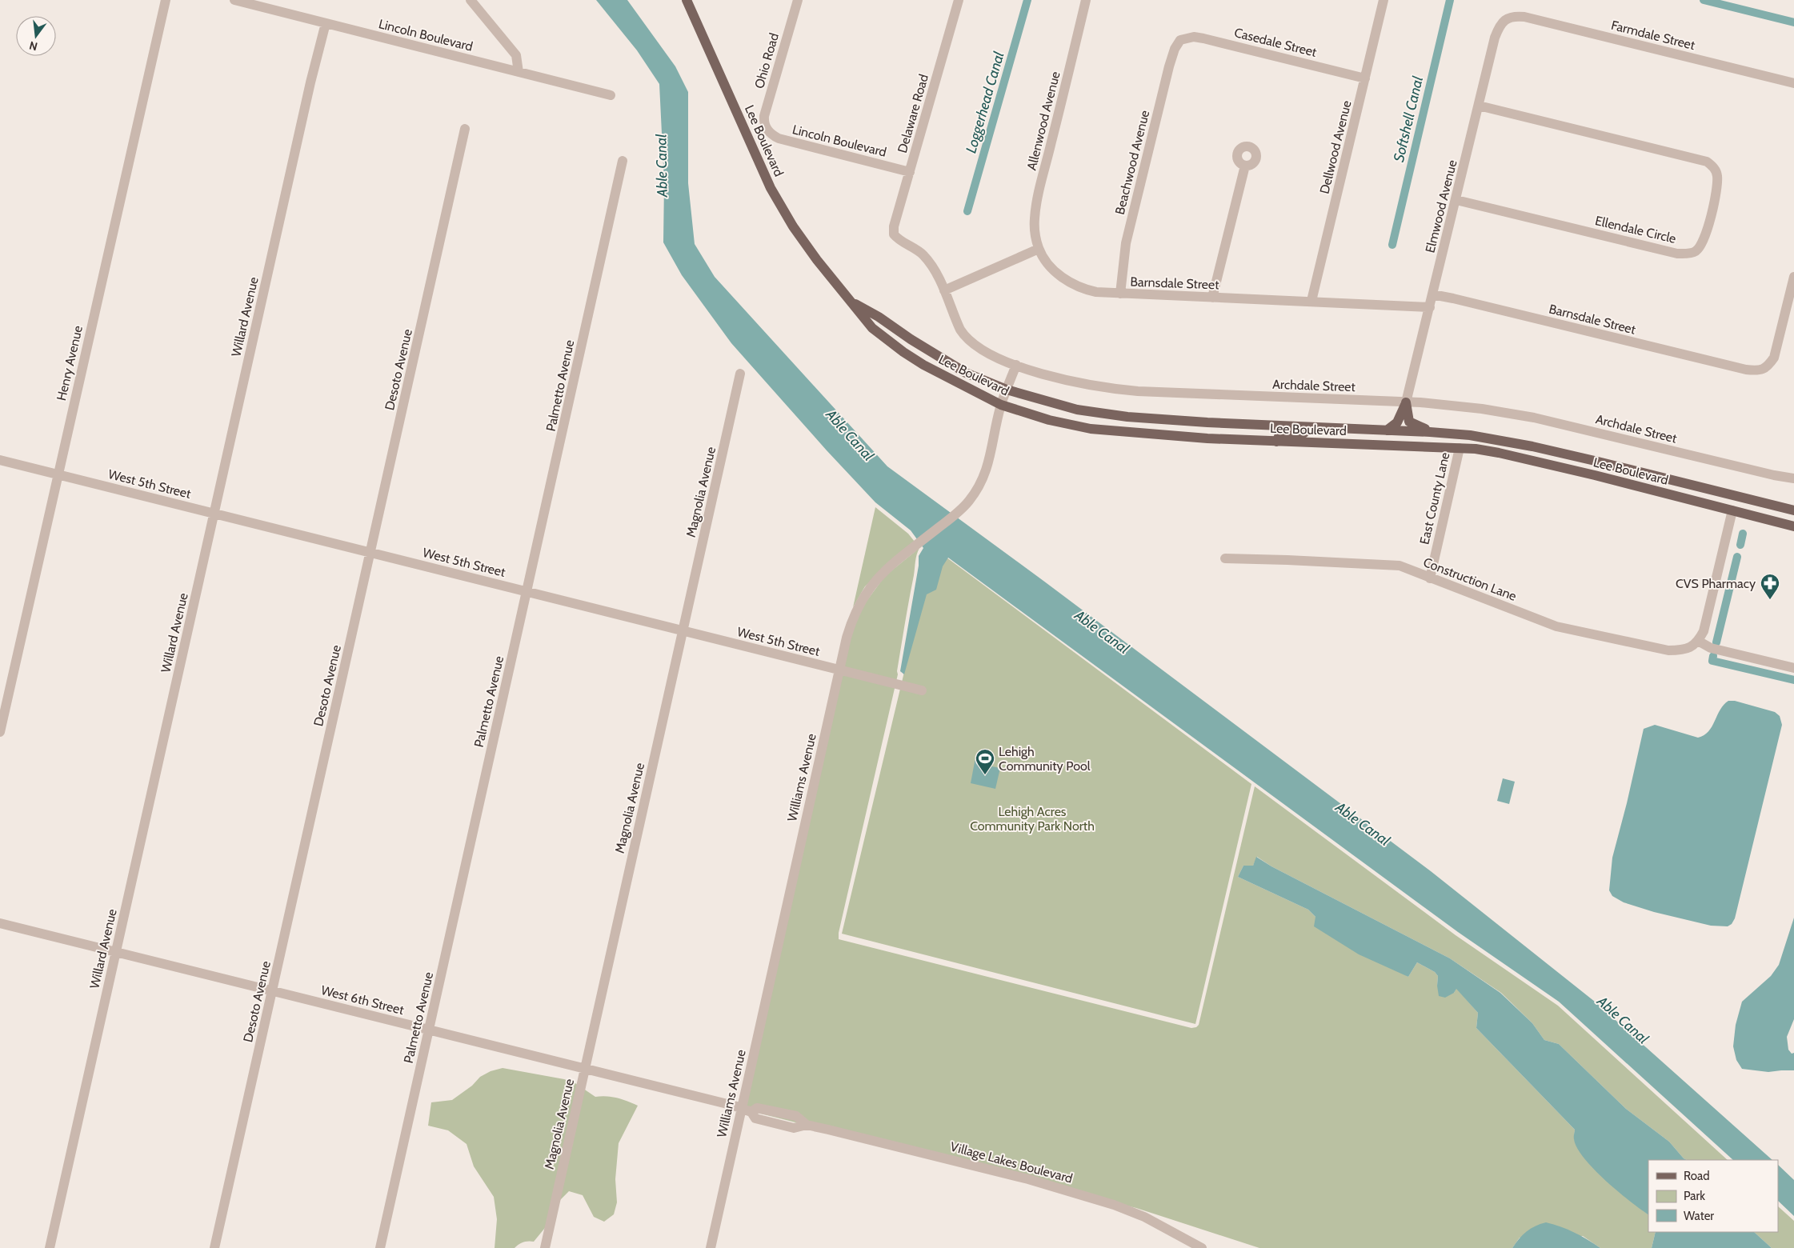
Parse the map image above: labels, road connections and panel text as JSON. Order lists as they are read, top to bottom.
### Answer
{
  "streets": {
    "main road": ["Lee Boulevard"],
    "street": [
      "Lincoln Boulevard",
      "Farmdale Street",
      "Casedale Street",
      "Ohio Road",
      "Delaware Road",
      "Allenwood Avenue",
      "Dellwood Avenue",
      "Beachwood Avenue",
      "Elmwood Avenue",
      "Ellendale Circle",
      "Barnsdale Street",
      "Willard Avenue",
      "Henry Avenue",
      "Desoto Avenue",
      "Palmetto Avenue",
      "Archdale Street",
      "West 5th Street",
      "Magnolia Avenue",
      "East County Lane",
      "Construction Lane",
      "Williams Avenue",
      "West 6th Street",
      "Village Lakes Boulevard"
    ]
  },
  "crossings": [
    ["Lincoln Boulevard", "Ohio Road"],
    ["Lincoln Boulevard", "Delaware Road"],
    ["Lincoln Boulevard", "Willard Avenue"],
    ["Farmdale Street", "Elmwood Avenue"],
    ["Casedale Street", "Dellwood Avenue"],
    ["Casedale Street", "Beachwood Avenue"],
    ["Delaware Road", "Archdale Street"],
    ["Allenwood Avenue", "Barnsdale Street"],
    ["Lee Boulevard", "East County Lane"],
    ["Lee Boulevard", "Williams Avenue"],
    ["Dellwood Avenue", "Barnsdale Street"],
    ["Beachwood Avenue", "Barnsdale Street"],
    ["Elmwood Avenue", "Ellendale Circle"],
    ["Elmwood Avenue", "Barnsdale Street"],
    ["Elmwood Avenue", "Archdale Street"],
    ["Willard Avenue", "West 5th Street"],
    ["Willard Avenue", "West 6th Street"],
    ["Henry Avenue", "West 5th Street"],
    ["Desoto Avenue", "West 5th Street"],
    ["Desoto Avenue", "West 6th Street"],
    ["Palmetto Avenue", "West 5th Street"],
    ["Palmetto Avenue", "West 6th Street"],
    ["Archdale Street", "Williams Avenue"],
    ["West 5th Street", "Magnolia Avenue"],
    ["West 5th Street", "Williams Avenue"],
    ["Magnolia Avenue", "West 6th Street"],
    ["East County Lane", "Construction Lane"],
    ["Williams Avenue", "West 6th Street"],
    ["Williams Avenue", "Village Lakes Boulevard"],
    ["West 6th Street", "Village Lakes Boulevard"]
  ],
  "water": ["Loggerhead Canal", "Softshell Canal", "Able Canal"],
  "parks": ["Lehigh Acres Community Park North"],
  "places": {
    "pharmacy": ["CVS Pharmacy"],
    "sports": ["Lehigh Community Pool"]
  },
  "legend": ["Road", "Park", "Water"],
  "north": "bottom"
}
